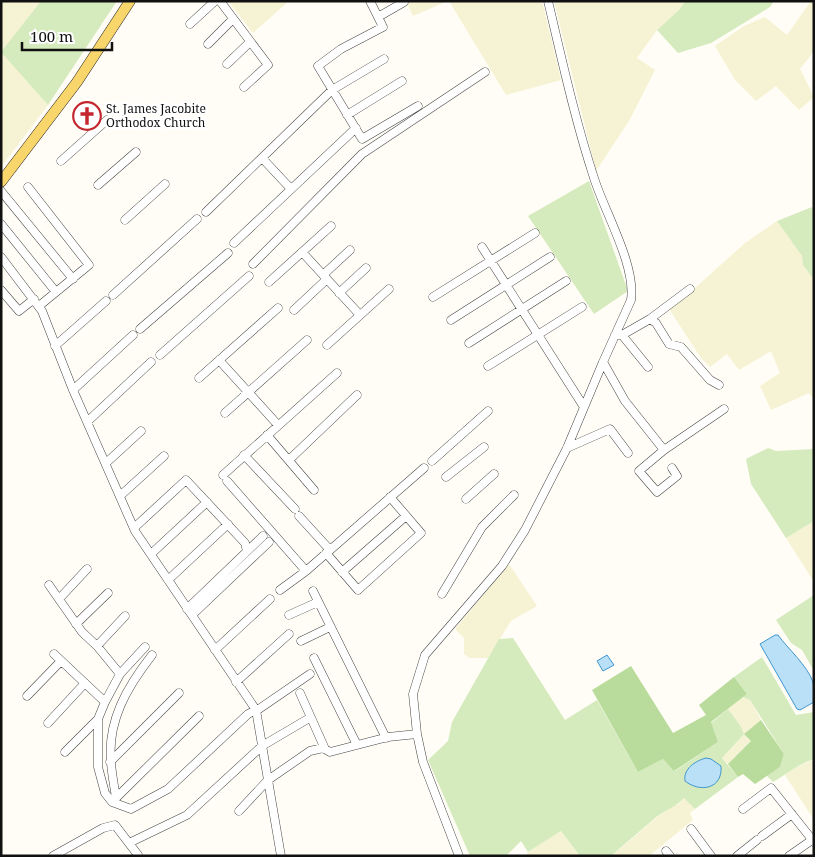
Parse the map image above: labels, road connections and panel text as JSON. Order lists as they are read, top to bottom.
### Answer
{
  "places": {
    "church": ["St. James Jacobite Orthodox Church"]
  },
  "scale_bar": "100 m"
}
